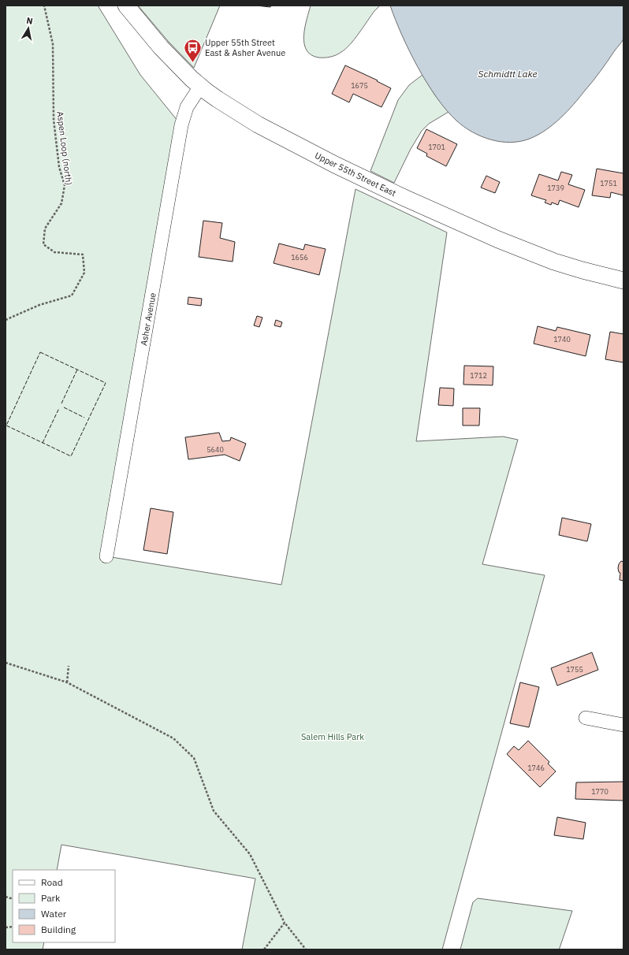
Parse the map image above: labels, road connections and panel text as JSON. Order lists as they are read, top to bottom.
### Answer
{
  "streets": {
    "street": ["Upper 55th Street East", "Asher Avenue"],
    "path": ["Aspen Loop (north)"]
  },
  "crossings": [
    ["Upper 55th Street East", "Asher Avenue"]
  ],
  "water": ["Schmidtt Lake"],
  "parks": ["Salem Hills Park"],
  "places": {
    "bus stop": ["Upper 55th Street East & Asher Avenue"]
  },
  "house_numbers": [
    "1675",
    "1701",
    "1751",
    "1739",
    "1656",
    "1740",
    "1712",
    "5640",
    "1755",
    "1746",
    "1770"
  ],
  "legend": [
    "Road",
    "Park",
    "Water",
    "Building"
  ],
  "north": "top"
}
